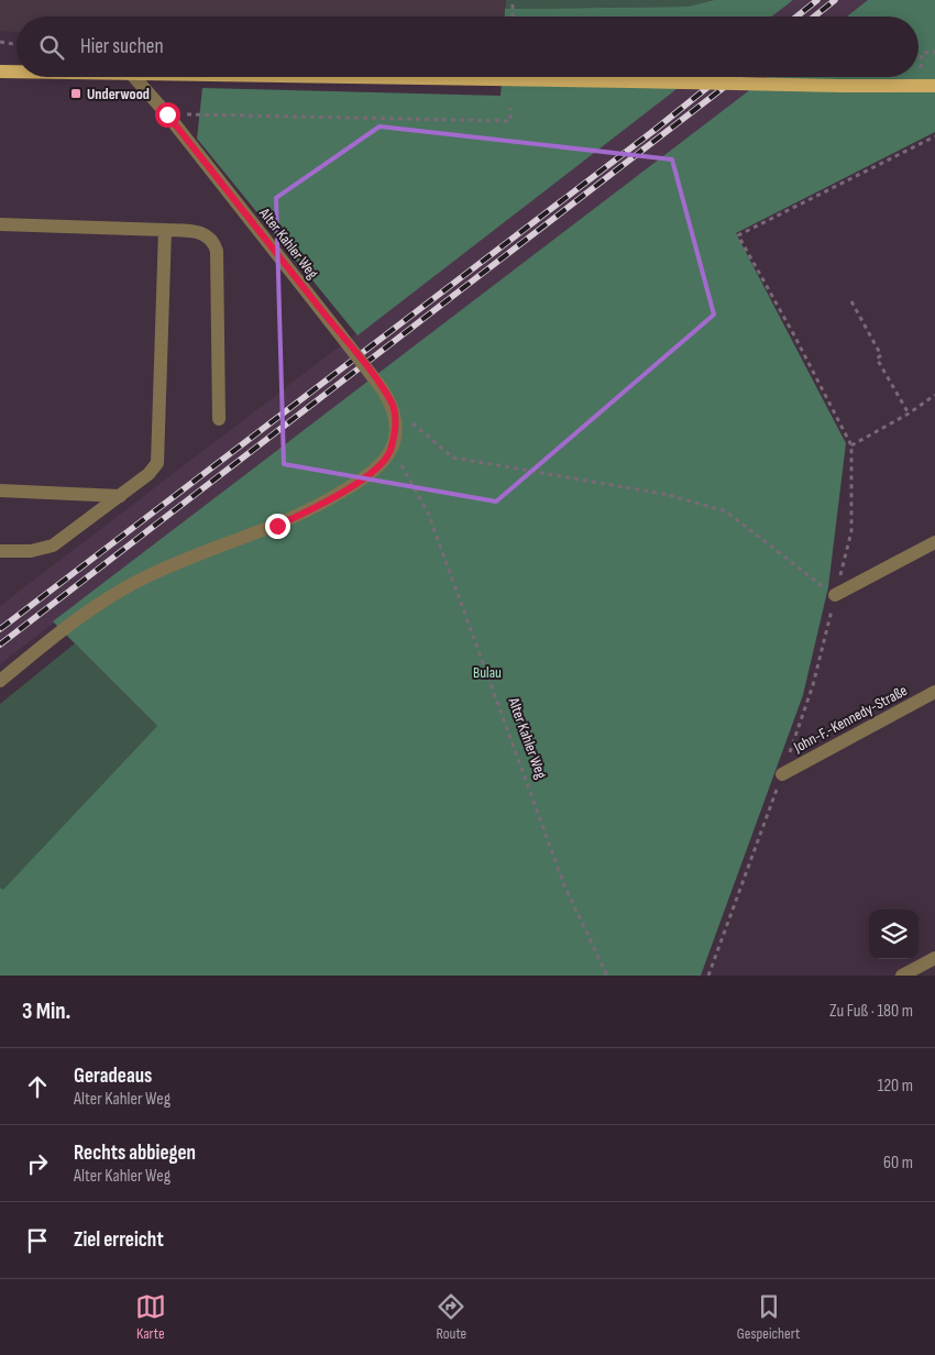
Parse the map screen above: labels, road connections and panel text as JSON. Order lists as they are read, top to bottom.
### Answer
{
  "streets": {
    "street": ["Alter Kahler Weg", "John-F.-Kennedy-Straße"]
  },
  "parks": ["Bulau"],
  "places": {
    "transit": ["Underwood"]
  },
  "page": {
    "search": "Hier suchen",
    "heading": ["3 Min.", "Zu Fuß · 180 m"],
    "list": [
      ["Geradeaus", "Alter Kahler Weg", "120 m"],
      ["Rechts abbiegen", "Alter Kahler Weg", "60 m"],
      "Ziel erreicht"
    ],
    "nav": ["Karte", "Route", "Gespeichert"]
  }
}
